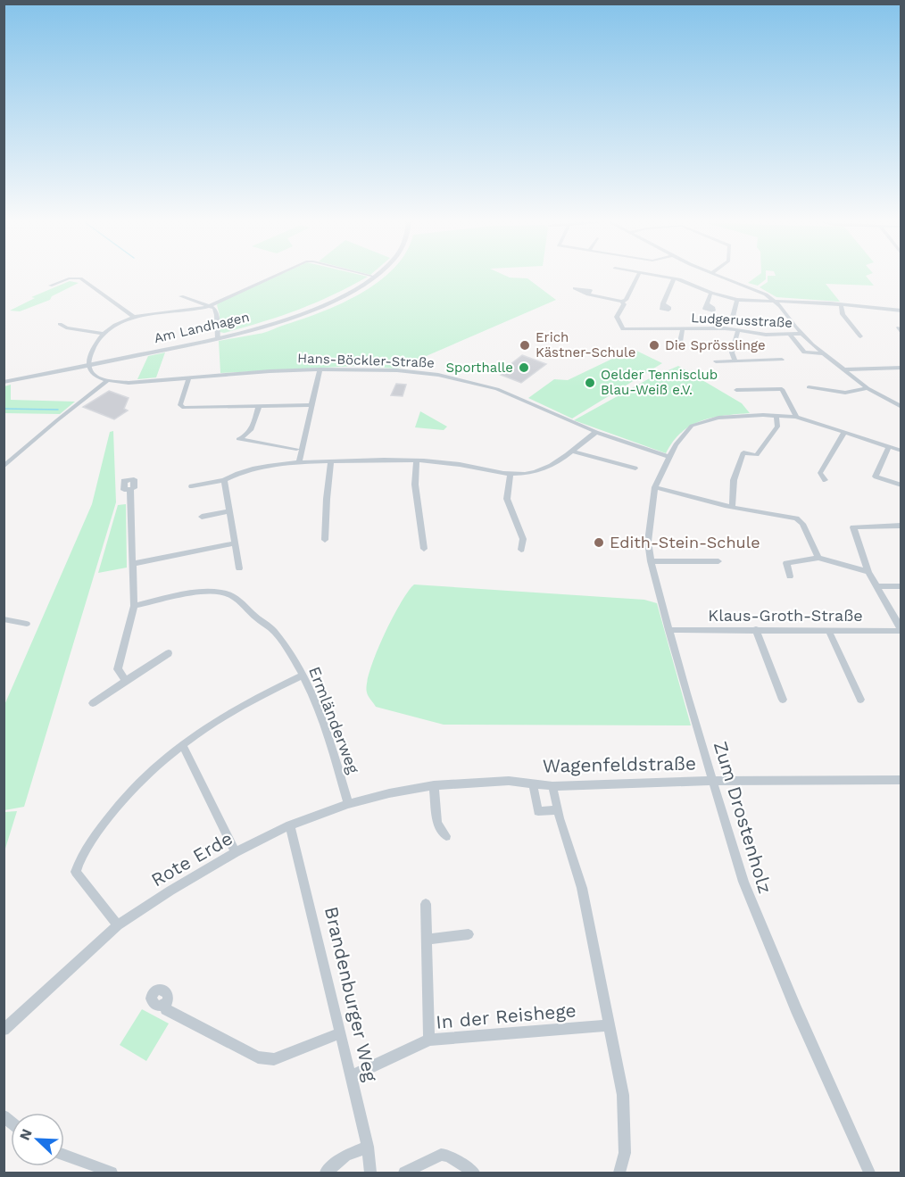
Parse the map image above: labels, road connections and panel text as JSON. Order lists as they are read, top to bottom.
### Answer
{
  "streets": {
    "street": [
      "Ludgerusstraße",
      "Am Landhagen",
      "Hans-Böckler-Straße",
      "Klaus-Groth-Straße",
      "Ermländerweg",
      "Wagenfeldstraße",
      "Zum Drostenholz",
      "Rote Erde",
      "Brandenburger Weg",
      "In der Reishege"
    ]
  },
  "crossings": [
    ["Hans-Böckler-Straße", "Zum Drostenholz"],
    ["Klaus-Groth-Straße", "Zum Drostenholz"],
    ["Ermländerweg", "Rote Erde"],
    ["Wagenfeldstraße", "Zum Drostenholz"],
    ["Wagenfeldstraße", "Rote Erde"],
    ["Rote Erde", "Brandenburger Weg"],
    ["Brandenburger Weg", "In der Reishege"]
  ],
  "places": [
    "Erich Kästner-Schule",
    "Die Sprösslinge",
    "Sporthalle",
    "Oelder Tennisclub Blau-Weiß e.V.",
    "Edith-Stein-Schule"
  ],
  "north": "top left"
}
